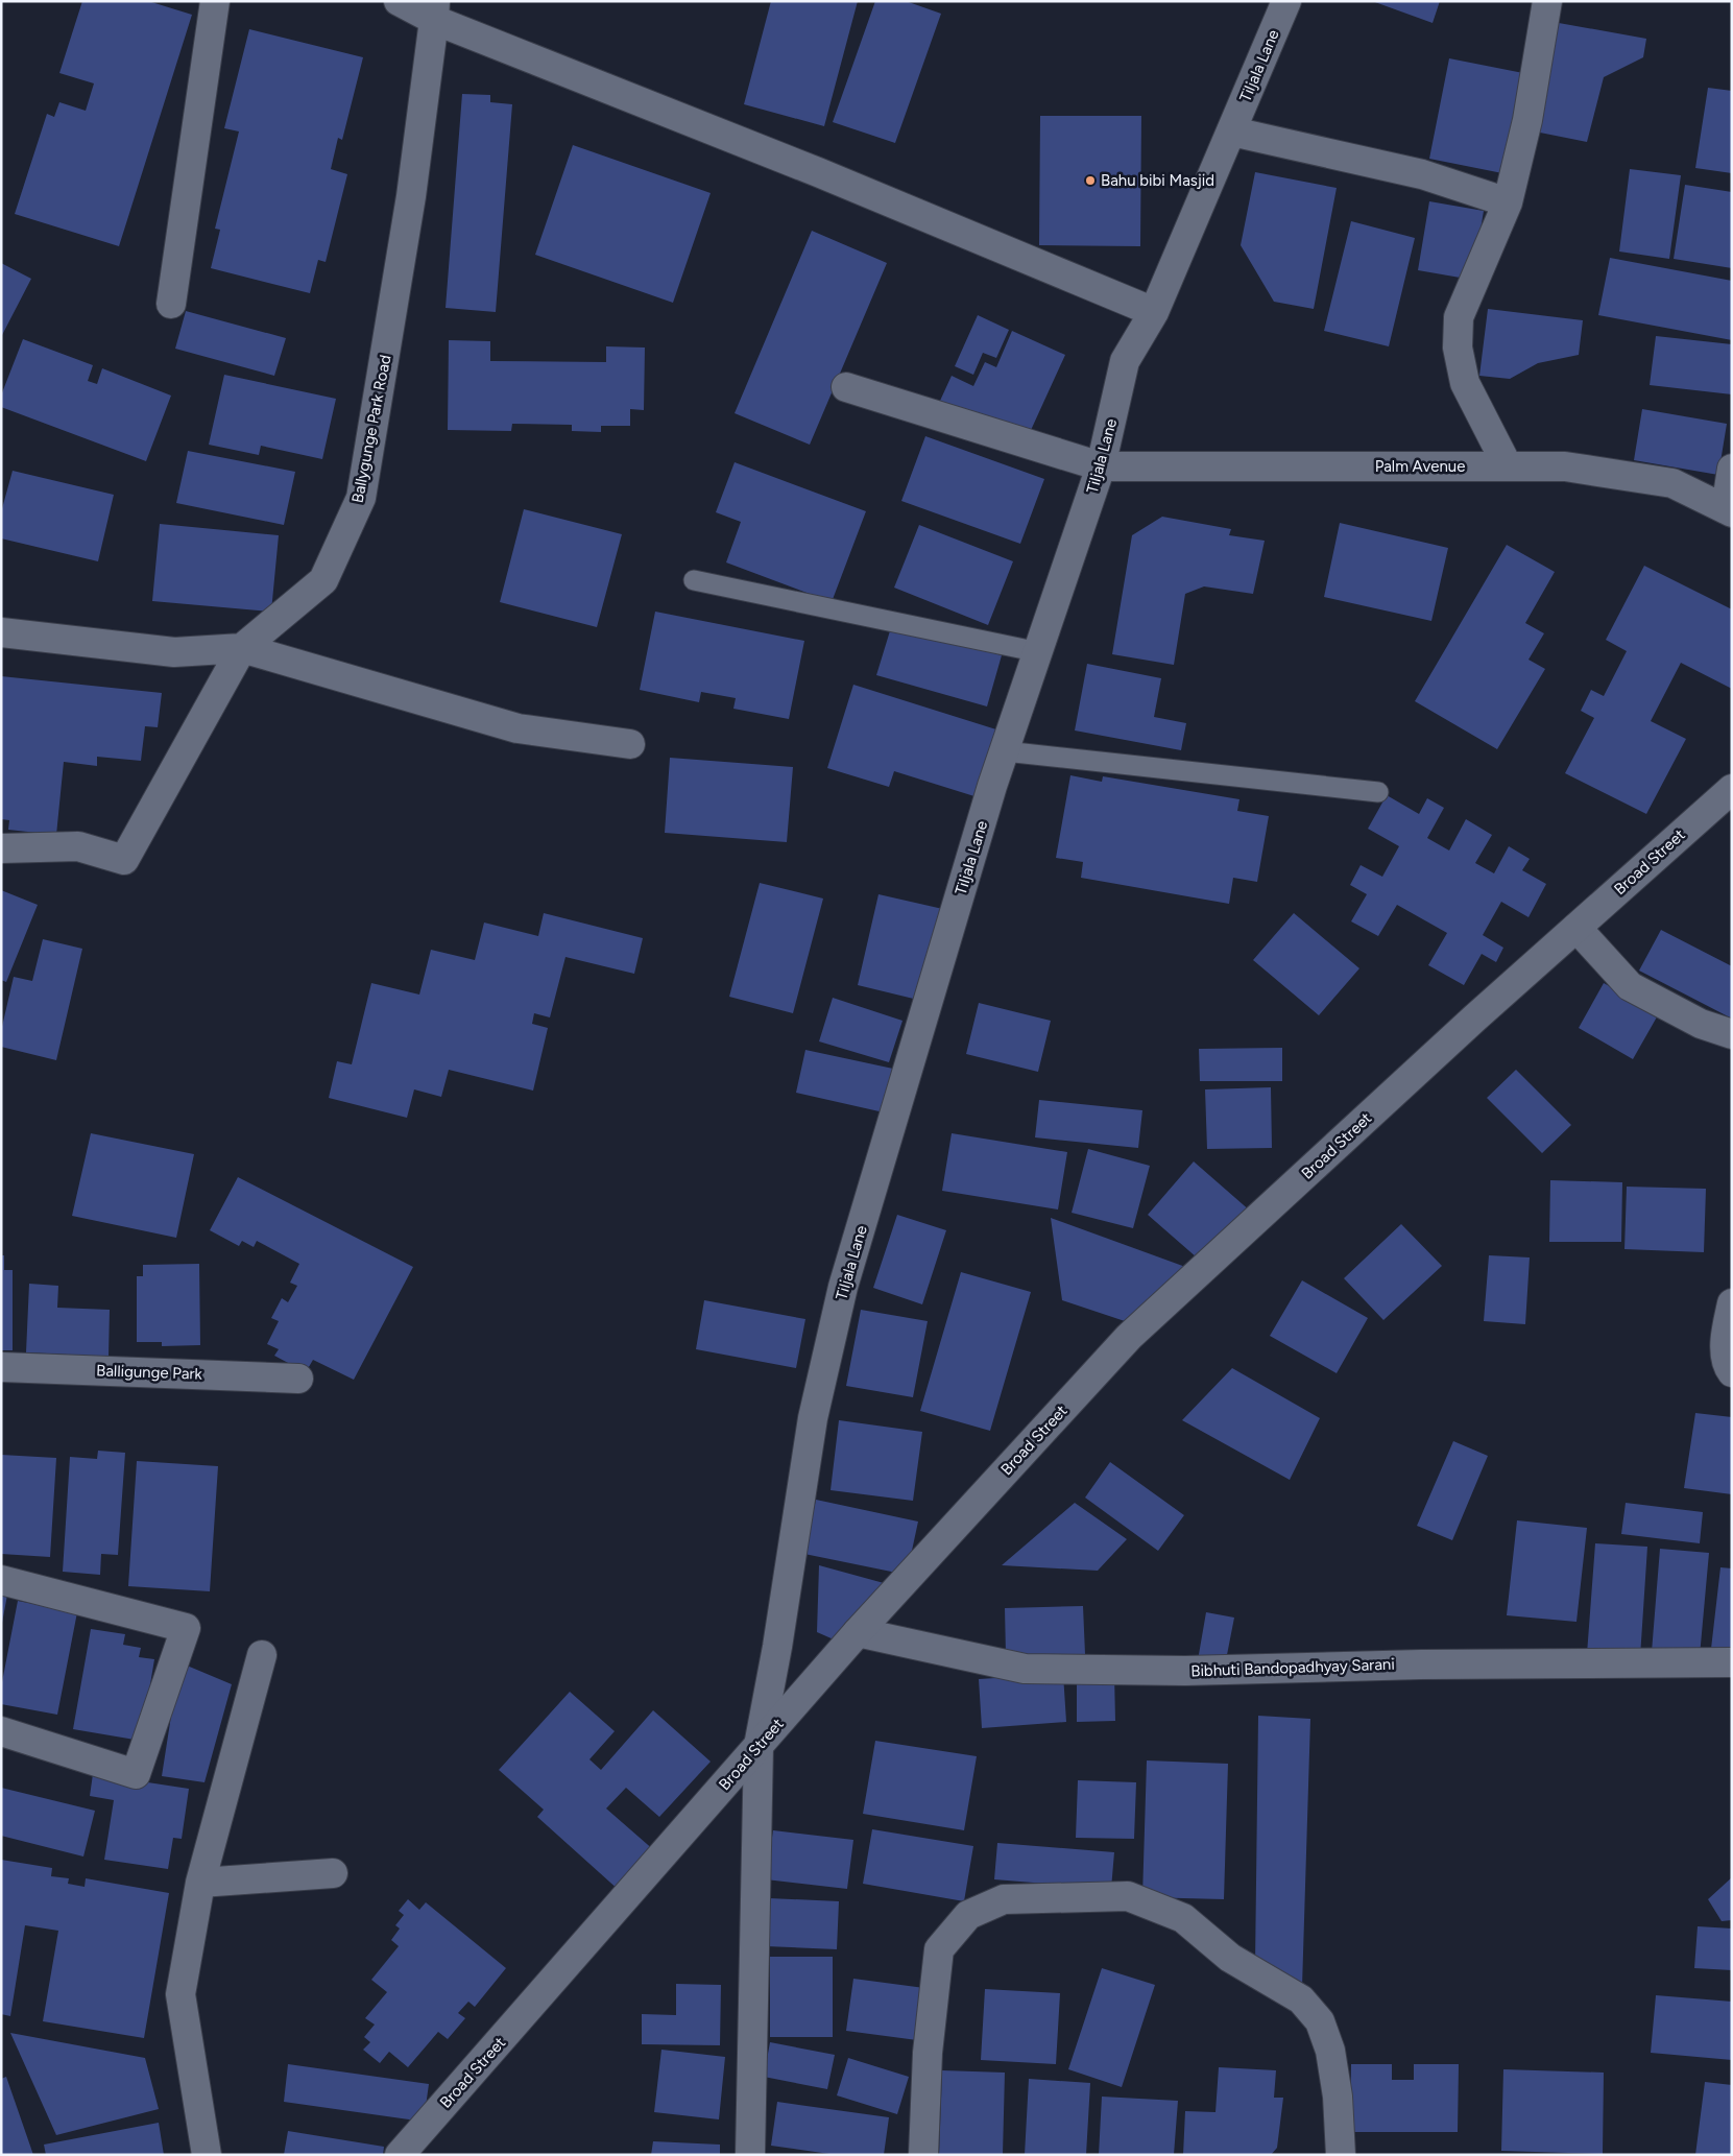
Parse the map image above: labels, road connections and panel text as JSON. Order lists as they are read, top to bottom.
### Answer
{
  "streets": {
    "street": [
      "Tiljala Lane",
      "Ballygunge Park Road",
      "Palm Avenue",
      "Broad Street",
      "Balligunge Park",
      "Bibhuti Bandopadhyay Sarani"
    ]
  },
  "crossings": [
    ["Tiljala Lane", "Palm Avenue"],
    ["Tiljala Lane", "Broad Street"],
    ["Broad Street", "Bibhuti Bandopadhyay Sarani"]
  ],
  "places": ["Bahu bibi Masjid"]
}
